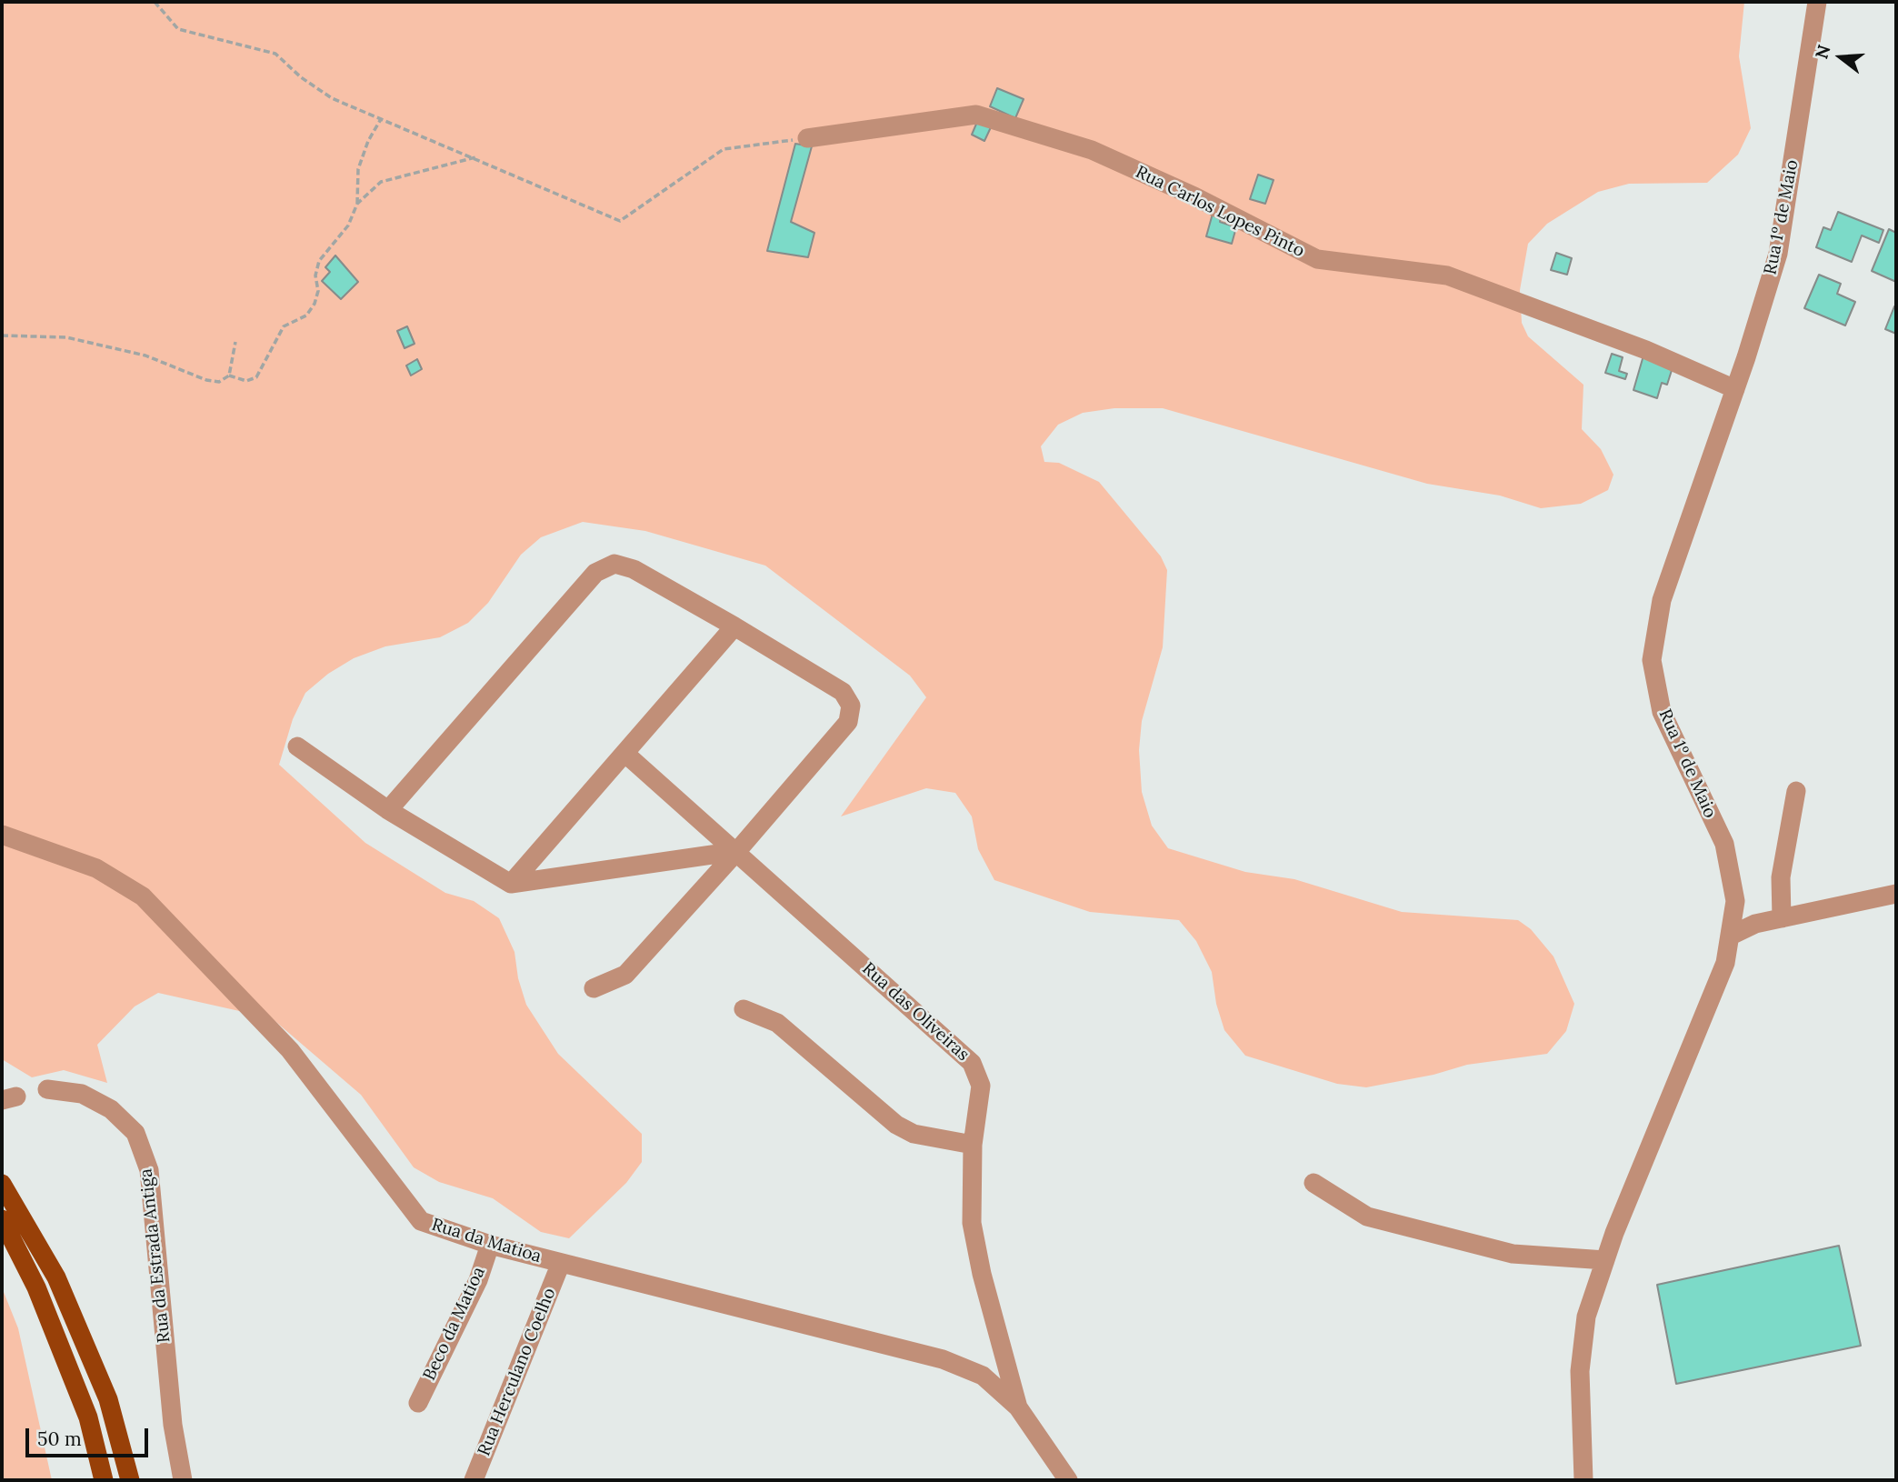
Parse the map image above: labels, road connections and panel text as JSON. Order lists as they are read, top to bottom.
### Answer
{
  "streets": {
    "street": [
      "Rua Carlos Lopes Pinto",
      "Rua 1º de Maio",
      "Rua das Oliveiras",
      "Rua da Matioa",
      "Rua da Estrada Antiga",
      "Beco da Matioa",
      "Rua Herculano Coelho"
    ]
  },
  "crossings": [
    ["Rua Carlos Lopes Pinto", "Rua 1º de Maio"],
    ["Rua das Oliveiras", "Rua da Matioa"],
    ["Rua da Matioa", "Beco da Matioa"],
    ["Rua da Matioa", "Rua Herculano Coelho"]
  ],
  "scale_bar": "50 m",
  "north": "left"
}
